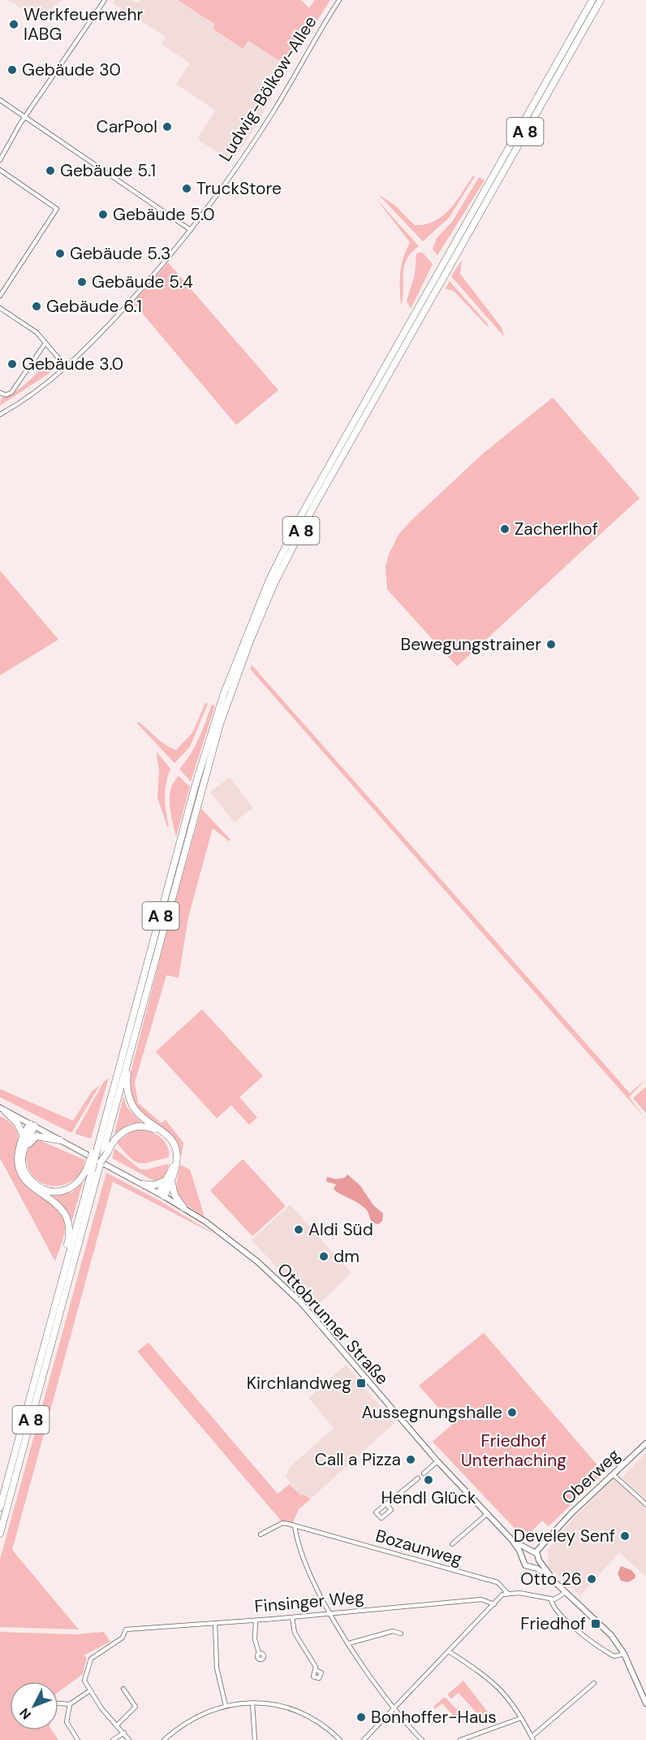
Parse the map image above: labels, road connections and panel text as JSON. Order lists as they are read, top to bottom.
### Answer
{
  "streets": {
    "highway": ["A 8"],
    "main road": ["Ottobrunner Straße", "Oberweg"],
    "street": ["Ludwig-Bölkow-Allee", "Bozaunweg", "Finsinger Weg"]
  },
  "crossings": [
    ["Ottobrunner Straße", "Oberweg"]
  ],
  "parks": ["Friedhof Unterhaching"],
  "places": {
    "other": [
      "Werkfeuerwehr IABG",
      "Gebäude 30",
      "CarPool",
      "Gebäude 5.1",
      "TruckStore",
      "Gebäude 5.0",
      "Gebäude 5.3",
      "Gebäude 5.4",
      "Gebäude 6.1",
      "Gebäude 3.0",
      "Zacherlhof",
      "Bewegungstrainer",
      "Aldi Süd",
      "dm",
      "Aussegnungshalle",
      "Call a Pizza",
      "Hendl Glück",
      "Develey Senf",
      "Otto 26",
      "Bonhoffer-Haus"
    ],
    "transit": ["Kirchlandweg", "Friedhof"]
  },
  "north": "bottom left"
}
